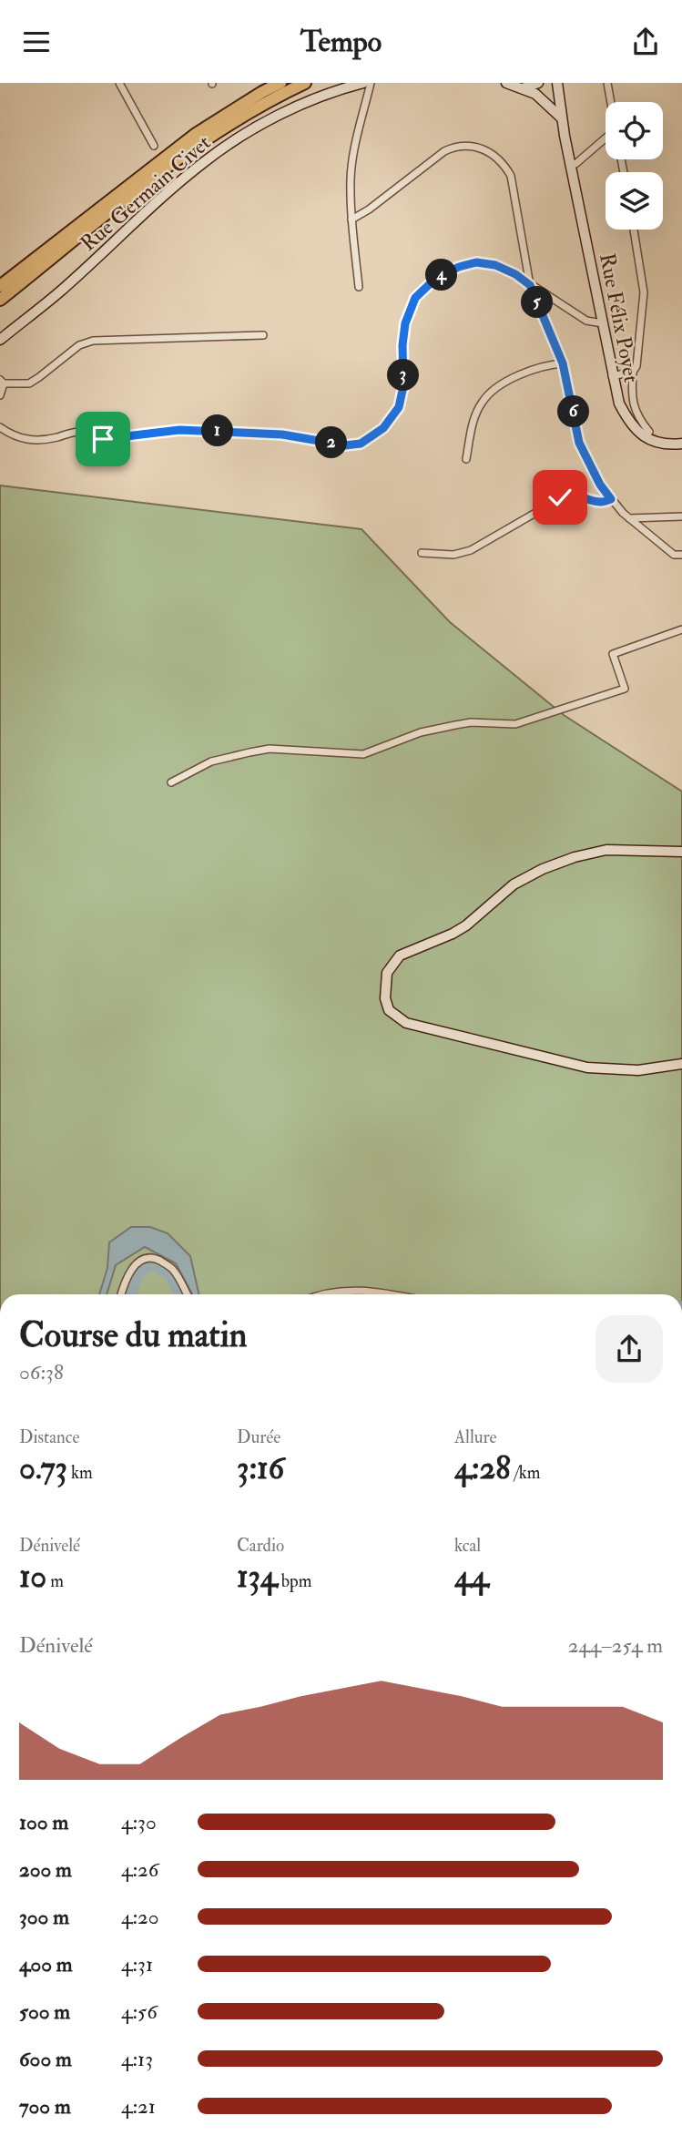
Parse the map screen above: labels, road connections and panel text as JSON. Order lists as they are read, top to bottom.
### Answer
{
  "streets": {
    "street": ["Rue Germain Civet", "Rue Félix Poyet"]
  },
  "page": {
    "header": "Tempo",
    "pins": [
      "4",
      "5",
      "3",
      "6",
      "1",
      "2"
    ],
    "heading": ["Course du matin", "06:38"],
    "stats": [
      ["Distance", "0.73 km"],
      ["Durée", "3:16"],
      ["Allure", "4:28 /km"],
      ["Dénivelé", "10 m"],
      ["Cardio", "134 bpm"],
      ["kcal", "44"]
    ],
    "chart": ["Dénivelé", "244–254 m"],
    "list": [
      {
        "name": "100 m",
        "note": "4:30"
      },
      {
        "name": "200 m",
        "note": "4:26"
      },
      {
        "name": "300 m",
        "note": "4:20"
      },
      {
        "name": "400 m",
        "note": "4:31"
      },
      {
        "name": "500 m",
        "note": "4:56"
      },
      {
        "name": "600 m",
        "note": "4:13"
      },
      {
        "name": "700 m",
        "note": "4:21"
      }
    ]
  }
}
